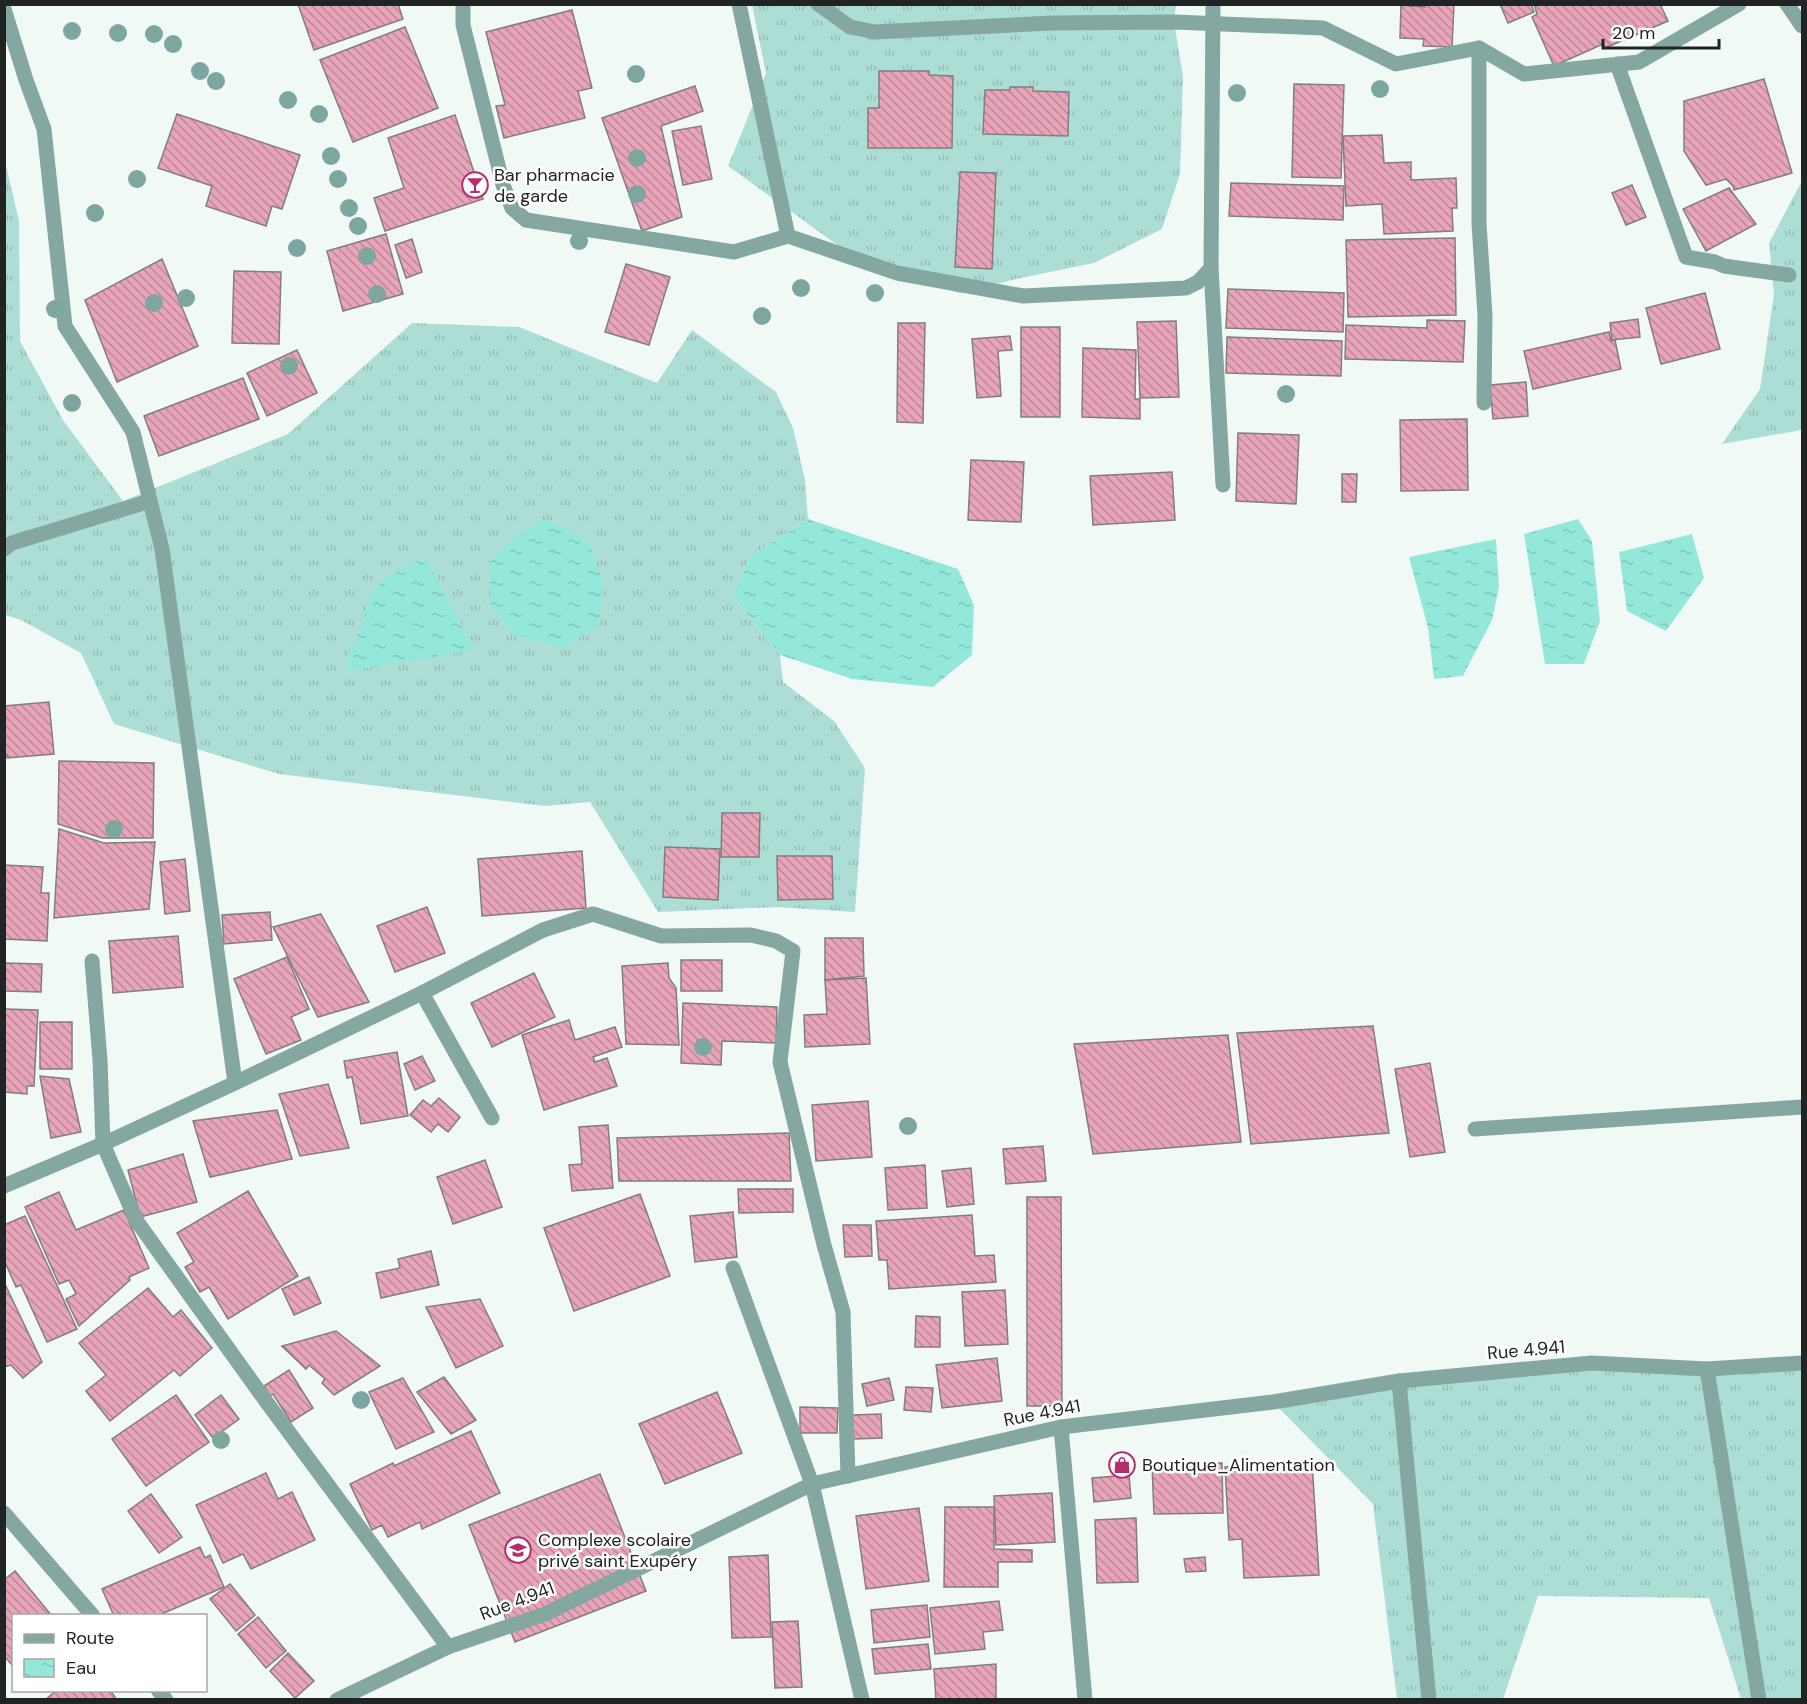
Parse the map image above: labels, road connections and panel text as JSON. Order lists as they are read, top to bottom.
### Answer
{
  "streets": {
    "street": ["Rue 4.941"]
  },
  "places": {
    "bar": ["Bar pharmacie de garde"],
    "shop": ["Boutique_Alimentation"],
    "school or university": ["Complexe scolaire privé saint Exupéry"]
  },
  "legend": ["Route", "Eau"],
  "scale_bar": "20 m"
}
